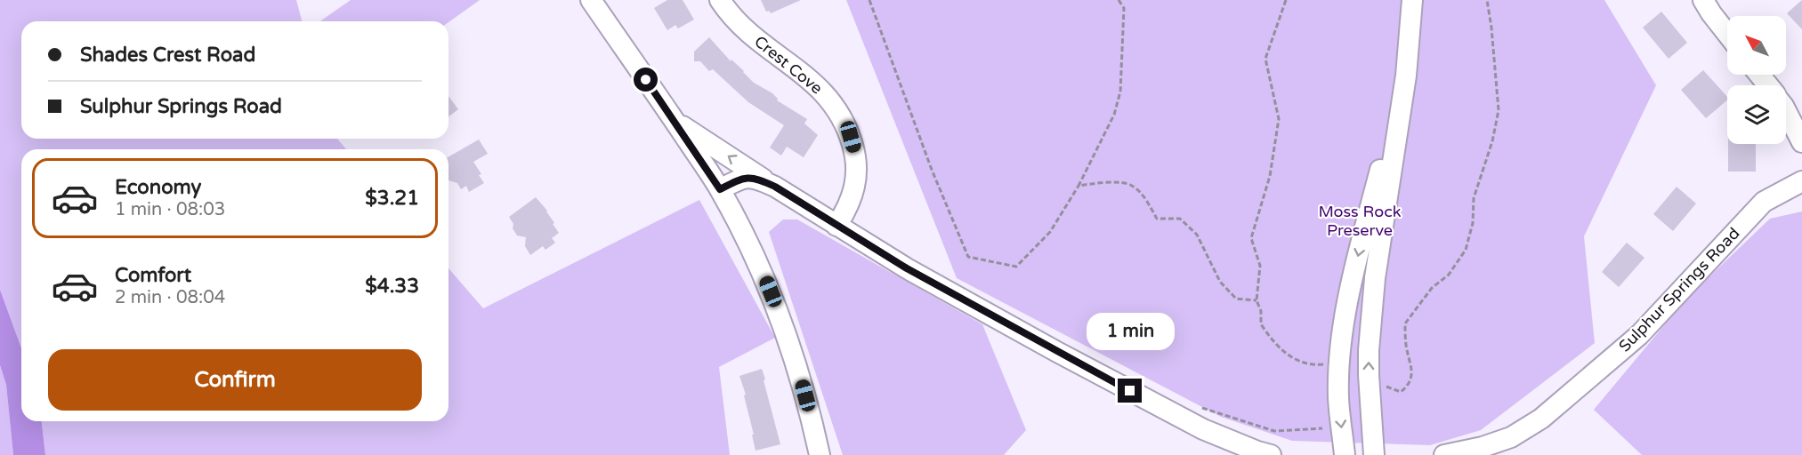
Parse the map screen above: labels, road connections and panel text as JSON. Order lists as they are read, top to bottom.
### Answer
{
  "streets": {
    "street": ["Crest Cove", "Sulphur Springs Road"]
  },
  "parks": ["Moss Rock Preserve"],
  "north": "top left",
  "page": {
    "banner": ["Shades Crest Road", "Sulphur Springs Road"],
    "list": [
      {
        "name": "Economy",
        "note": "1 min · 08:03",
        "value": "$3.21"
      },
      {
        "name": "Comfort",
        "note": "2 min · 08:04",
        "value": "$4.33"
      }
    ],
    "bubble": "1 min",
    "buttons": "Confirm"
  }
}
